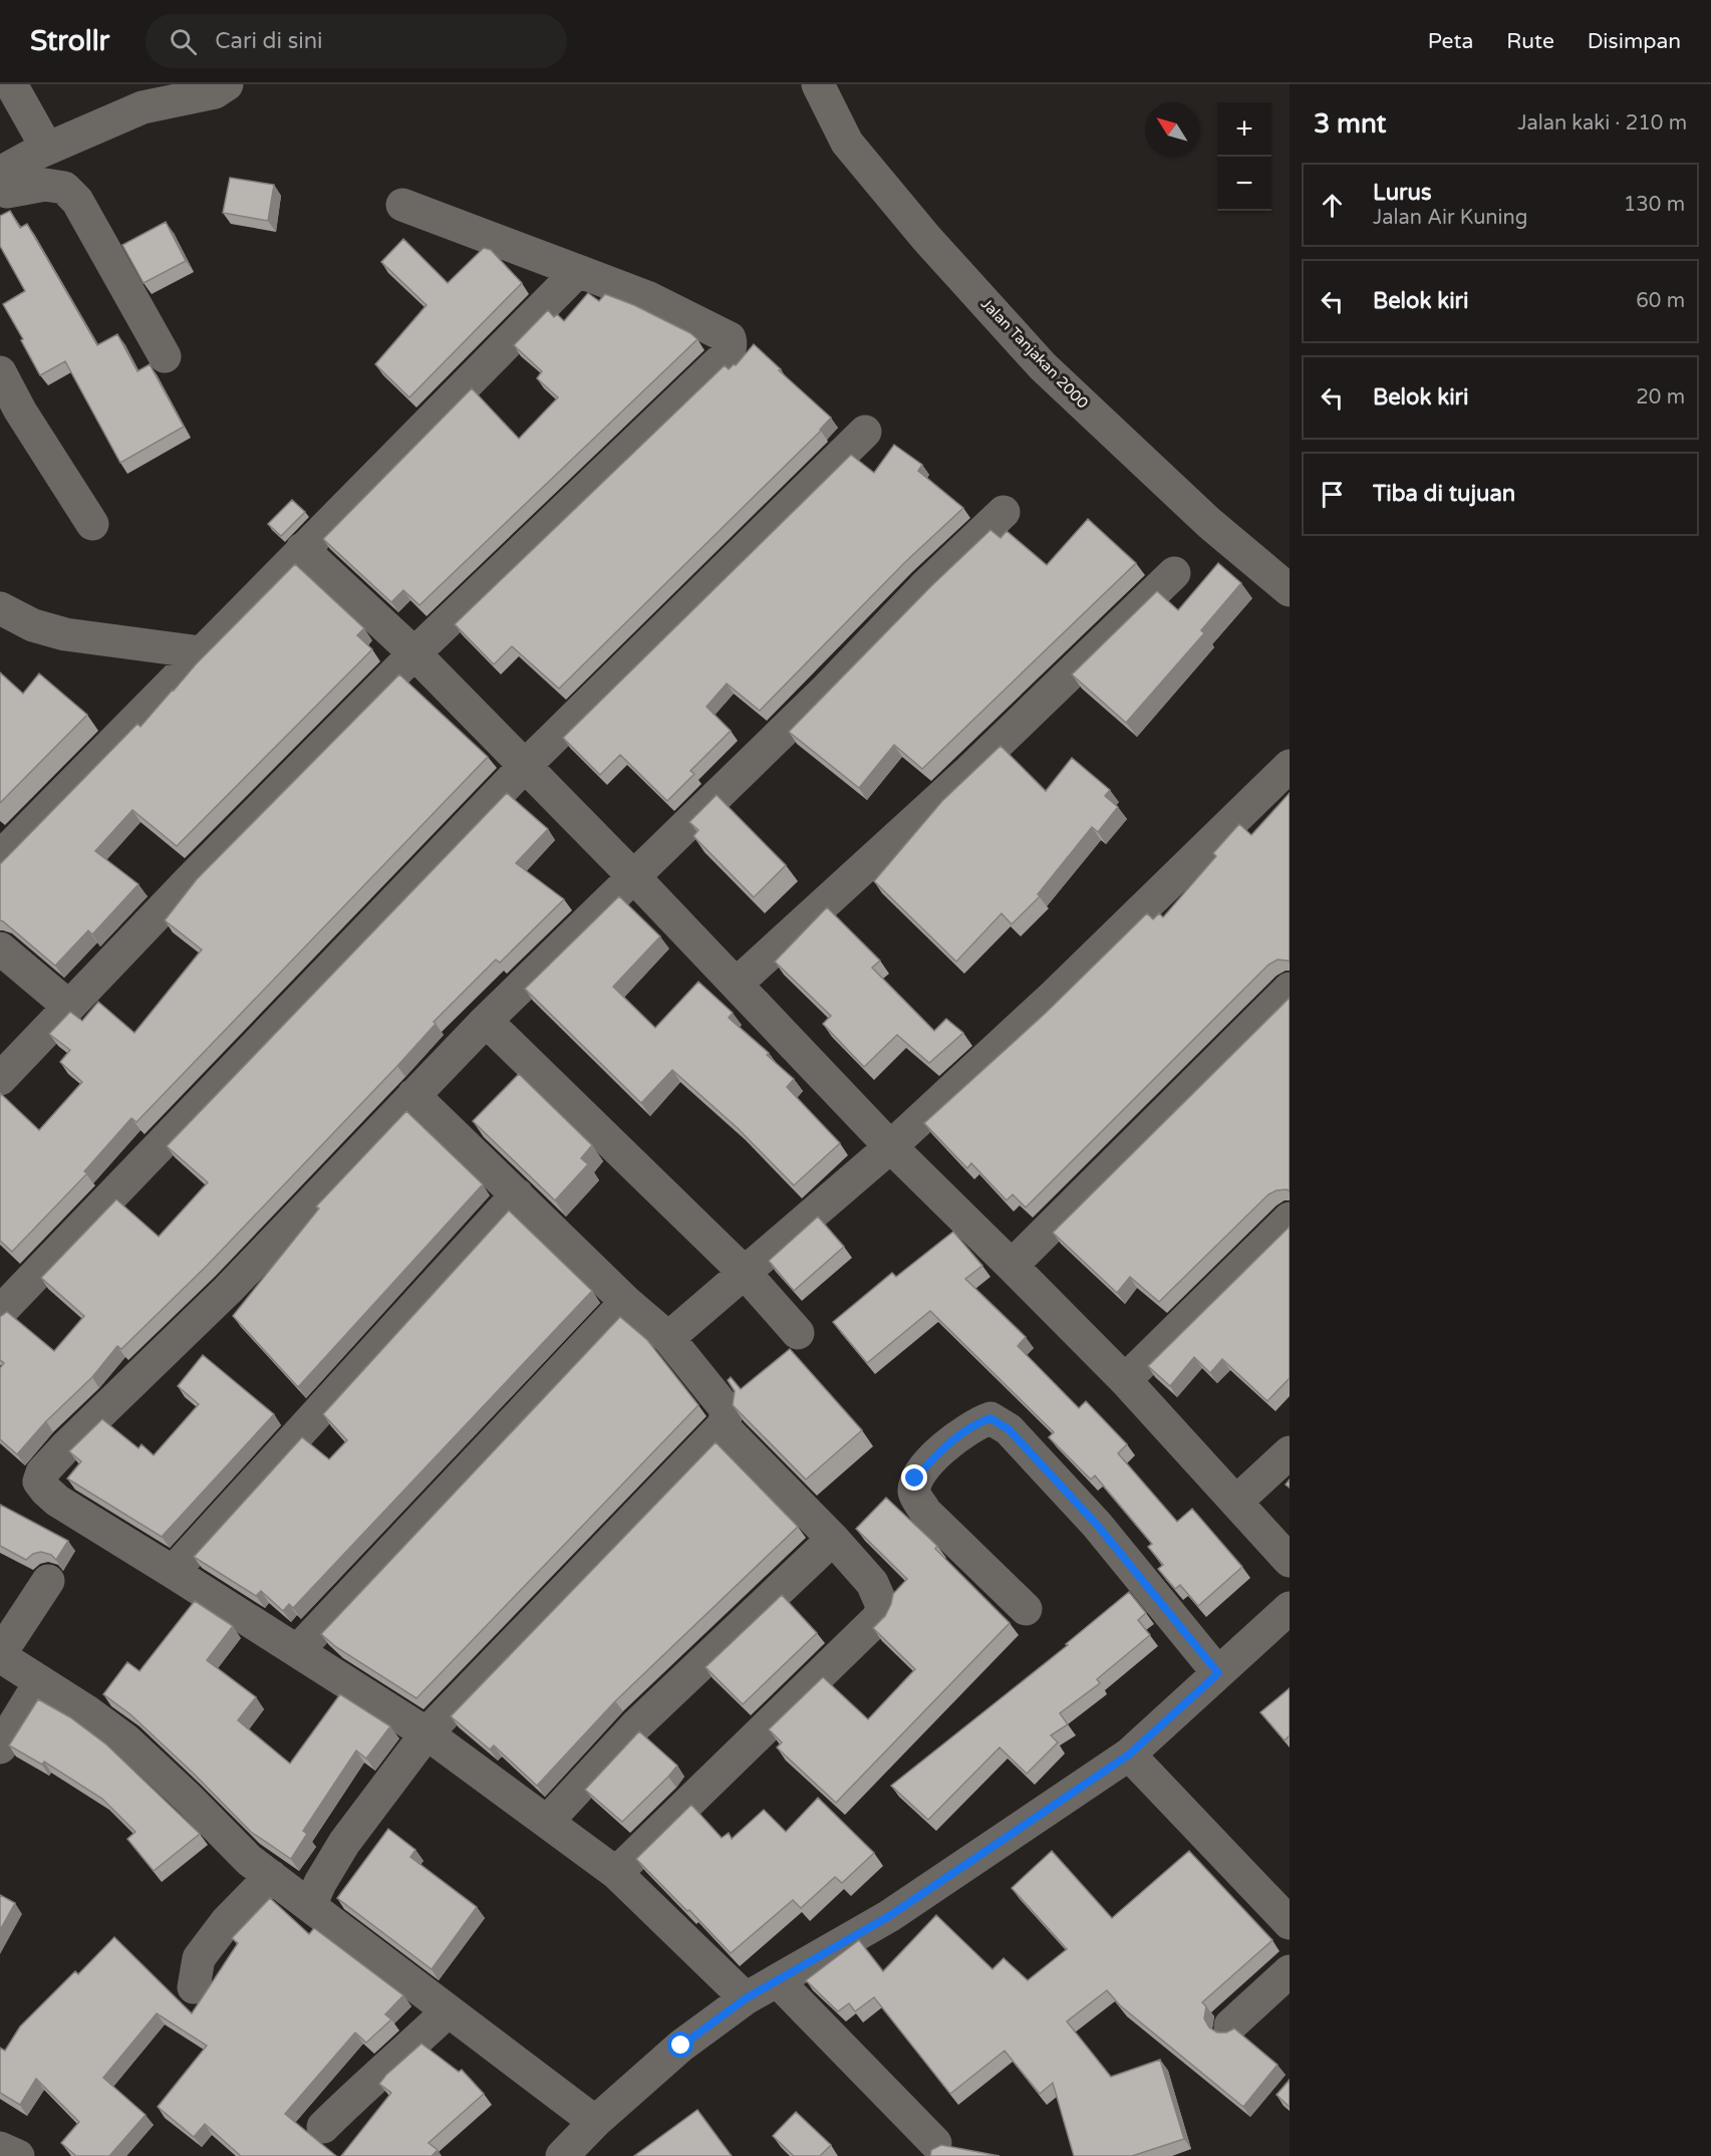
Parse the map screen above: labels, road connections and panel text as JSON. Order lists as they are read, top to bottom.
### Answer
{
  "streets": {
    "street": ["Jalan Tanjakan 2000"]
  },
  "north": "top left",
  "page": {
    "header": "Strollr",
    "search": "Cari di sini",
    "nav": ["Peta", "Rute", "Disimpan"],
    "heading": ["3 mnt", "Jalan kaki · 210 m"],
    "map_buttons": ["+", "−"],
    "list": [
      ["Lurus", "Jalan Air Kuning", "130 m"],
      ["Belok kiri", "60 m"],
      ["Belok kiri", "20 m"],
      "Tiba di tujuan"
    ]
  }
}
